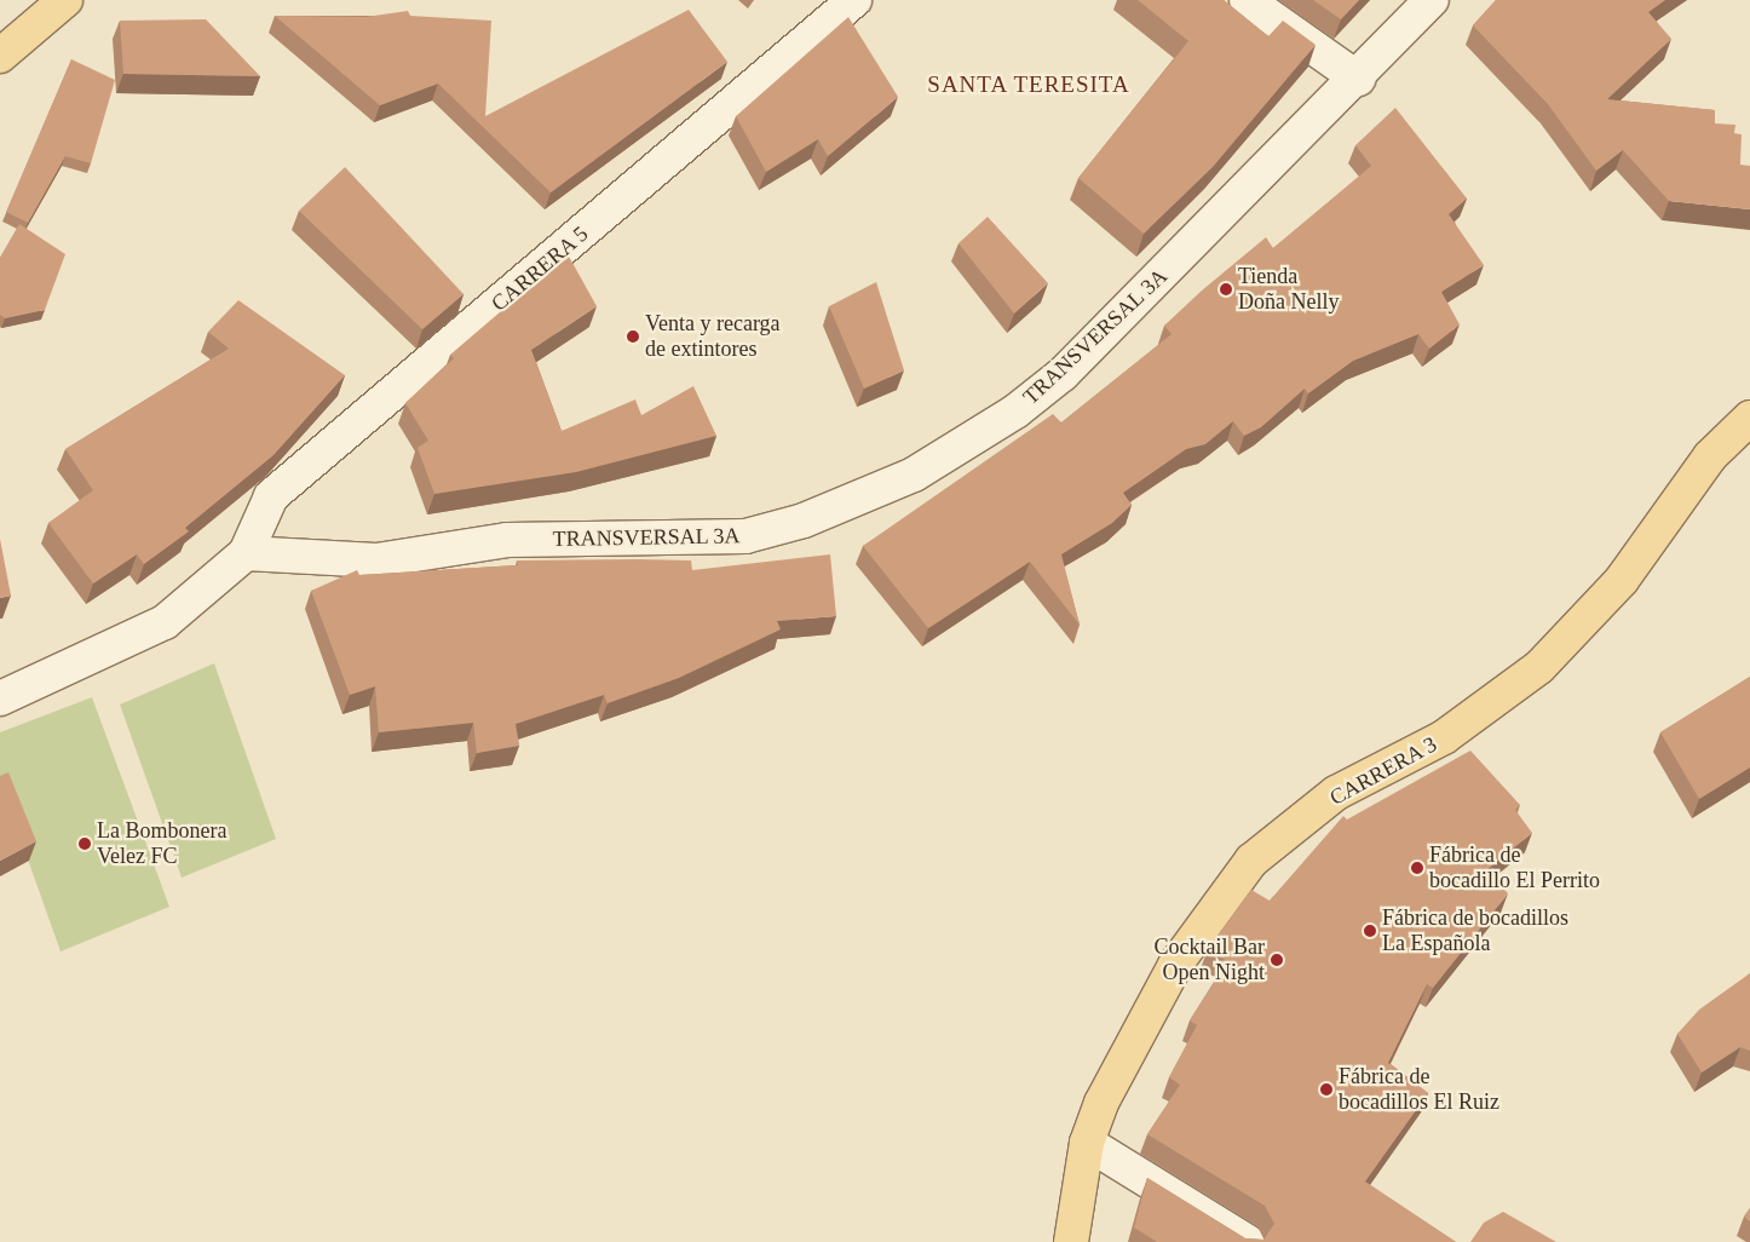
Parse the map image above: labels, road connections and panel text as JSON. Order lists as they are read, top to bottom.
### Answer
{
  "streets": {
    "main road": ["CARRERA 3"],
    "street": ["CARRERA 5", "TRANSVERSAL 3A"]
  },
  "crossings": [
    ["CARRERA 5", "TRANSVERSAL 3A"]
  ],
  "districts": ["SANTA TERESITA"],
  "places": [
    "Tienda Doña Nelly",
    "Venta y recarga de extintores",
    "La Bombonera Velez FC",
    "Fábrica de bocadillo El Perrito",
    "Fábrica de bocadillos La Española",
    "Cocktail Bar Open Night",
    "Fábrica de bocadillos El Ruiz"
  ]
}
